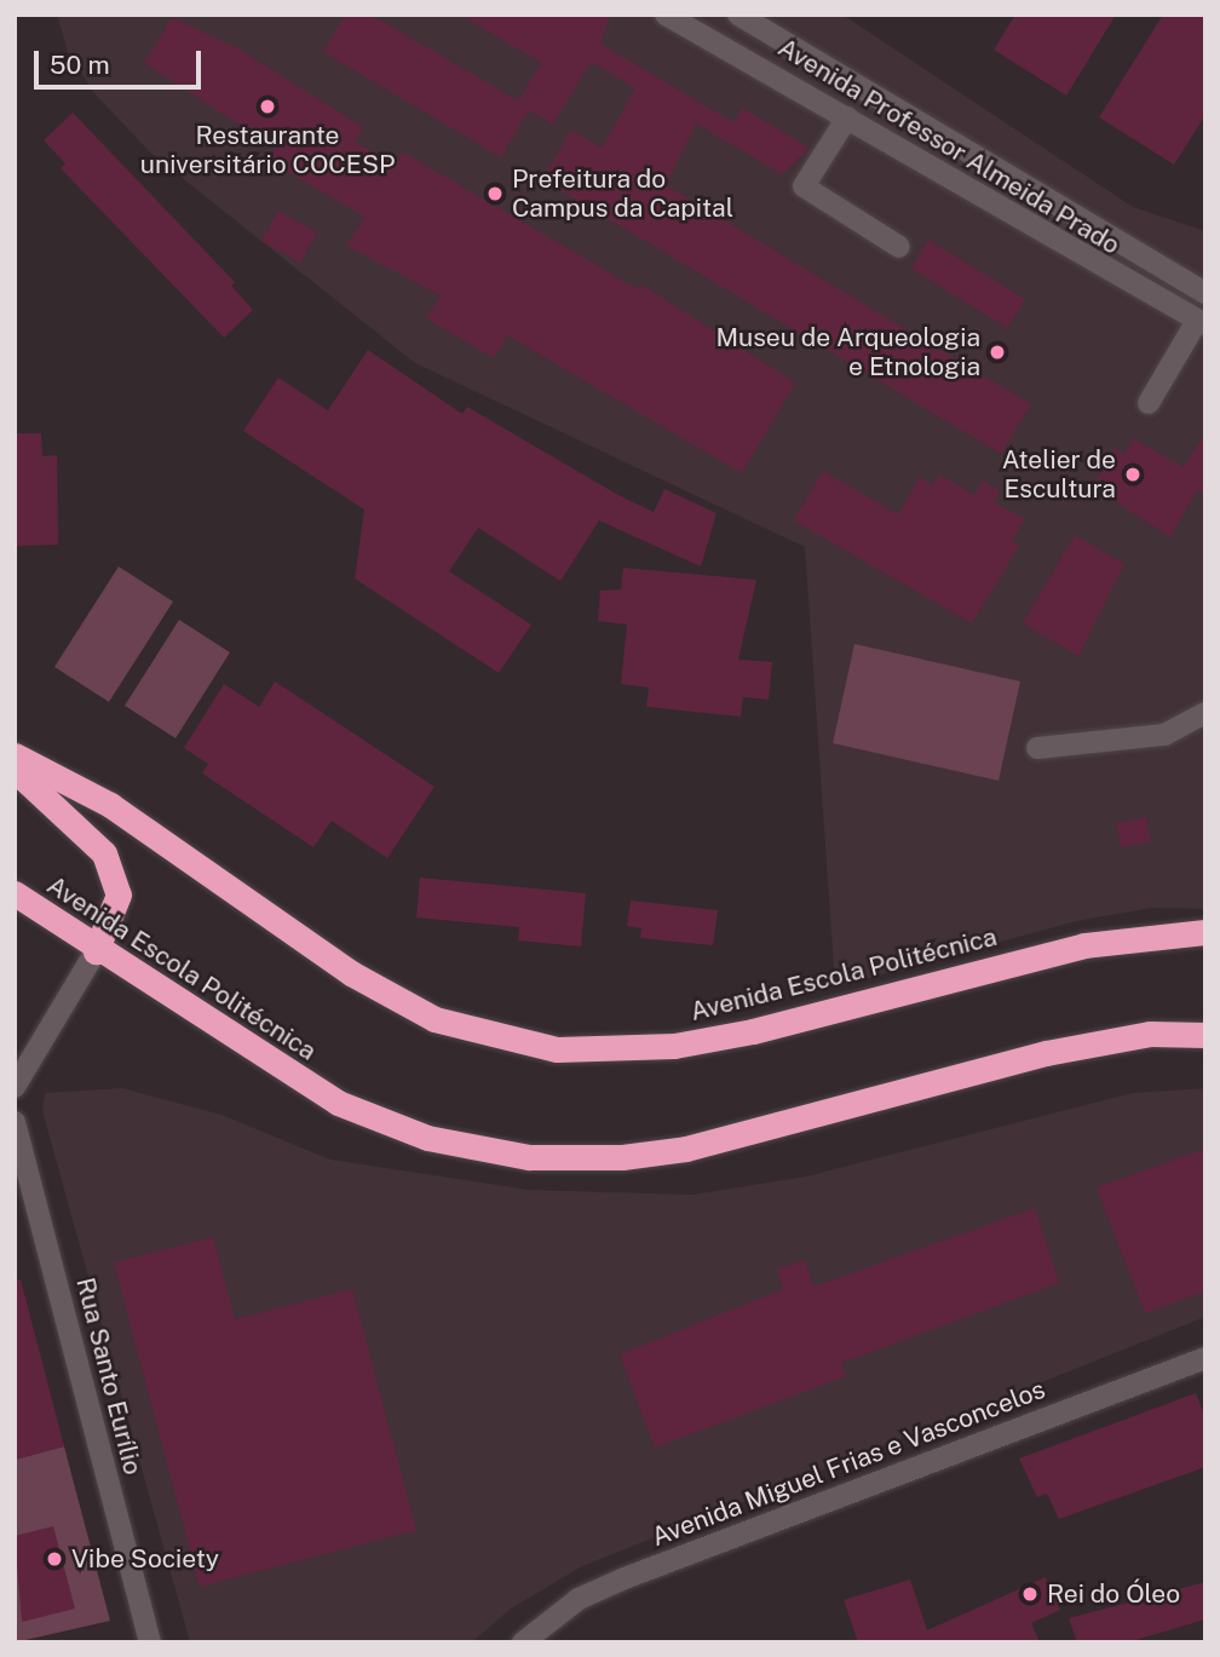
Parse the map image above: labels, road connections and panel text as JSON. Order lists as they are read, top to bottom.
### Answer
{
  "streets": {
    "highway": ["Avenida Escola Politécnica"],
    "street": ["Avenida Professor Almeida Prado", "Rua Santo Eurílio", "Avenida Miguel Frias e Vasconcelos"]
  },
  "places": [
    "Restaurante universitário COCESP",
    "Prefeitura do Campus da Capital",
    "Museu de Arqueologia e Etnologia",
    "Atelier de Escultura",
    "Vibe Society",
    "Rei do Óleo"
  ],
  "scale_bar": "50 m"
}
